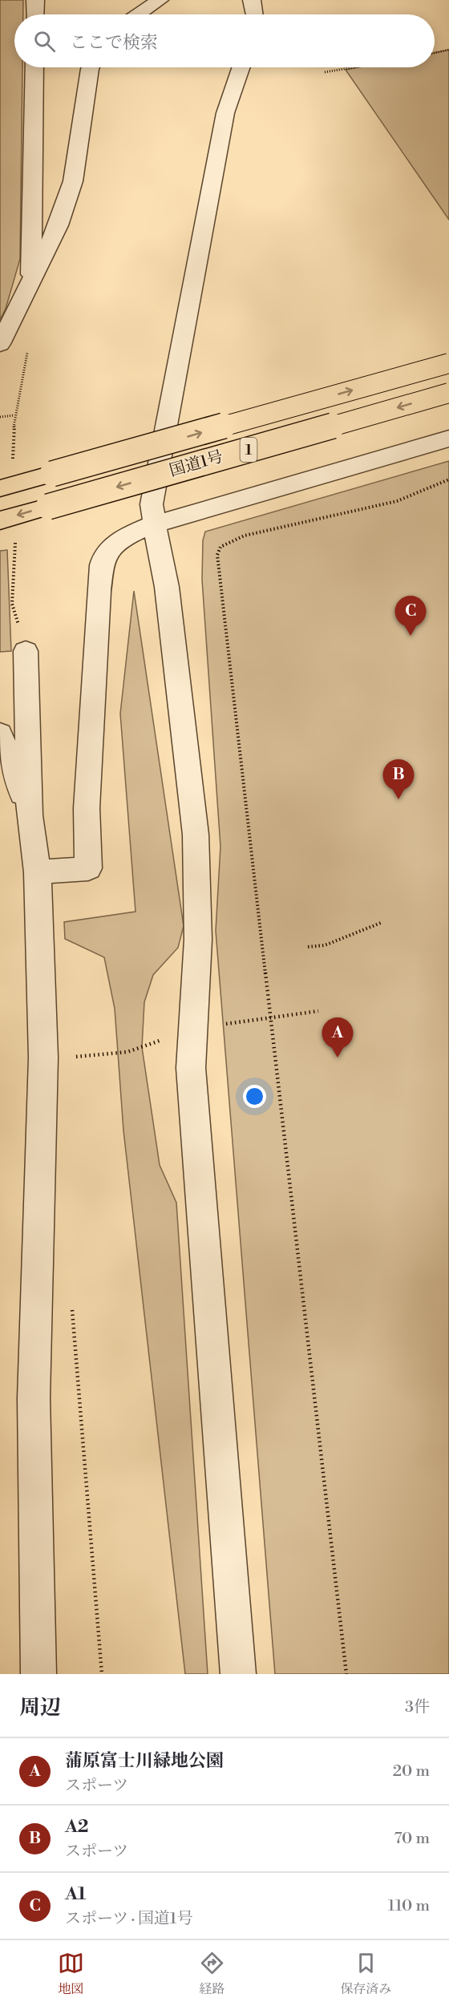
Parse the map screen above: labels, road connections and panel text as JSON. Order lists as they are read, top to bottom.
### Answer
{
  "streets": {
    "highway": ["1", "国道1号"]
  },
  "page": {
    "search": "ここで検索",
    "pins": ["C", "B", "A"],
    "heading": ["周辺", "3件"],
    "list": [
      {
        "mark": "A",
        "name": "蒲原富士川緑地公園",
        "note": "スポーツ",
        "value": "20 m"
      },
      {
        "mark": "B",
        "name": "A2",
        "note": "スポーツ",
        "value": "70 m"
      },
      {
        "mark": "C",
        "name": "A1",
        "note": "スポーツ · 国道1号",
        "value": "110 m"
      }
    ],
    "nav": ["地図", "経路", "保存済み"]
  }
}
